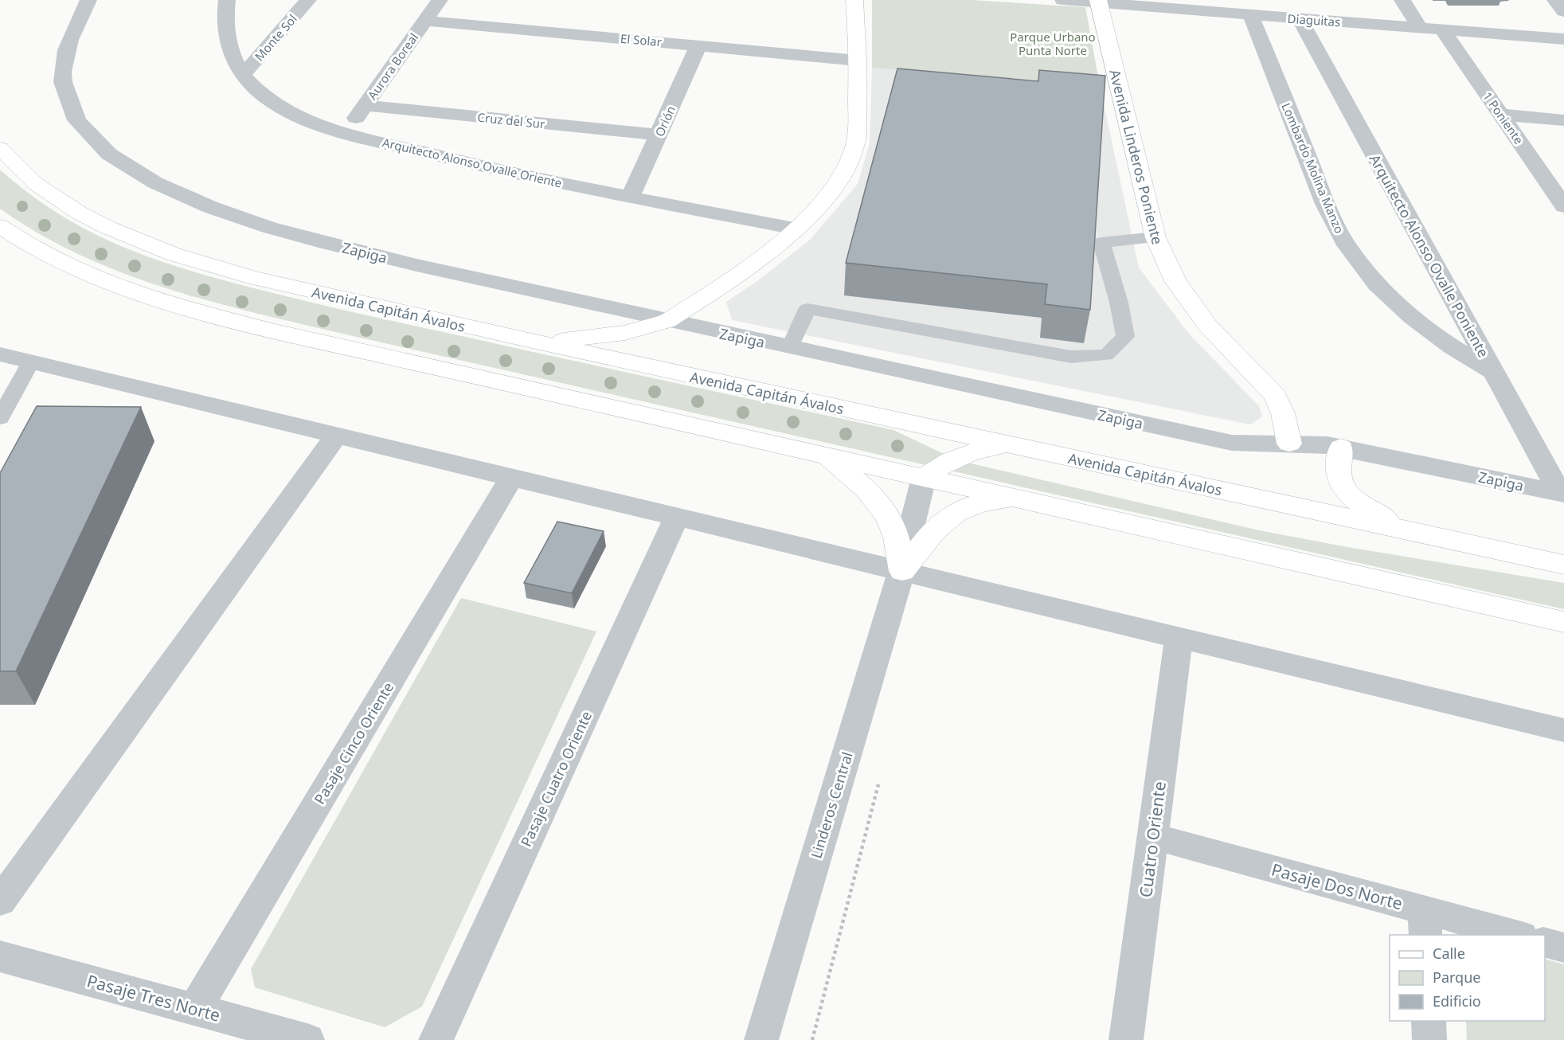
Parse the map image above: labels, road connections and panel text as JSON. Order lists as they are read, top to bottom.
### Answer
{
  "streets": {
    "main road": ["Avenida Linderos Poniente", "Avenida Capitán Ávalos"],
    "street": [
      "Diaguitas",
      "Monte Sol",
      "El Solar",
      "Aurora Boreal",
      "1 Poniente",
      "Cruz del Sur",
      "Orión",
      "Arquitecto Alonso Ovalle Oriente",
      "Lombardo Molina Manzo",
      "Zapiga",
      "Arquitecto Alonso Ovalle Poniente",
      "Pasaje Cinco Oriente",
      "Pasaje Cuatro Oriente",
      "Linderos Central",
      "Cuatro Oriente",
      "Pasaje Dos Norte",
      "Pasaje Tres Norte"
    ]
  },
  "crossings": [
    ["Diaguitas", "1 Poniente"],
    ["Diaguitas", "Avenida Linderos Poniente"],
    ["Diaguitas", "Lombardo Molina Manzo"],
    ["Diaguitas", "Arquitecto Alonso Ovalle Poniente"],
    ["Monte Sol", "Arquitecto Alonso Ovalle Oriente"],
    ["El Solar", "Aurora Boreal"],
    ["El Solar", "Orión"],
    ["Aurora Boreal", "Cruz del Sur"],
    ["Aurora Boreal", "Arquitecto Alonso Ovalle Oriente"],
    ["Cruz del Sur", "Orión"],
    ["Orión", "Arquitecto Alonso Ovalle Oriente"],
    ["Avenida Linderos Poniente", "Zapiga"],
    ["Lombardo Molina Manzo", "Arquitecto Alonso Ovalle Poniente"],
    ["Zapiga", "Arquitecto Alonso Ovalle Poniente"],
    ["Pasaje Cinco Oriente", "Pasaje Tres Norte"],
    ["Cuatro Oriente", "Pasaje Dos Norte"]
  ],
  "parks": ["Parque Urbano Punta Norte"],
  "legend": ["Calle", "Parque", "Edificio"]
}
